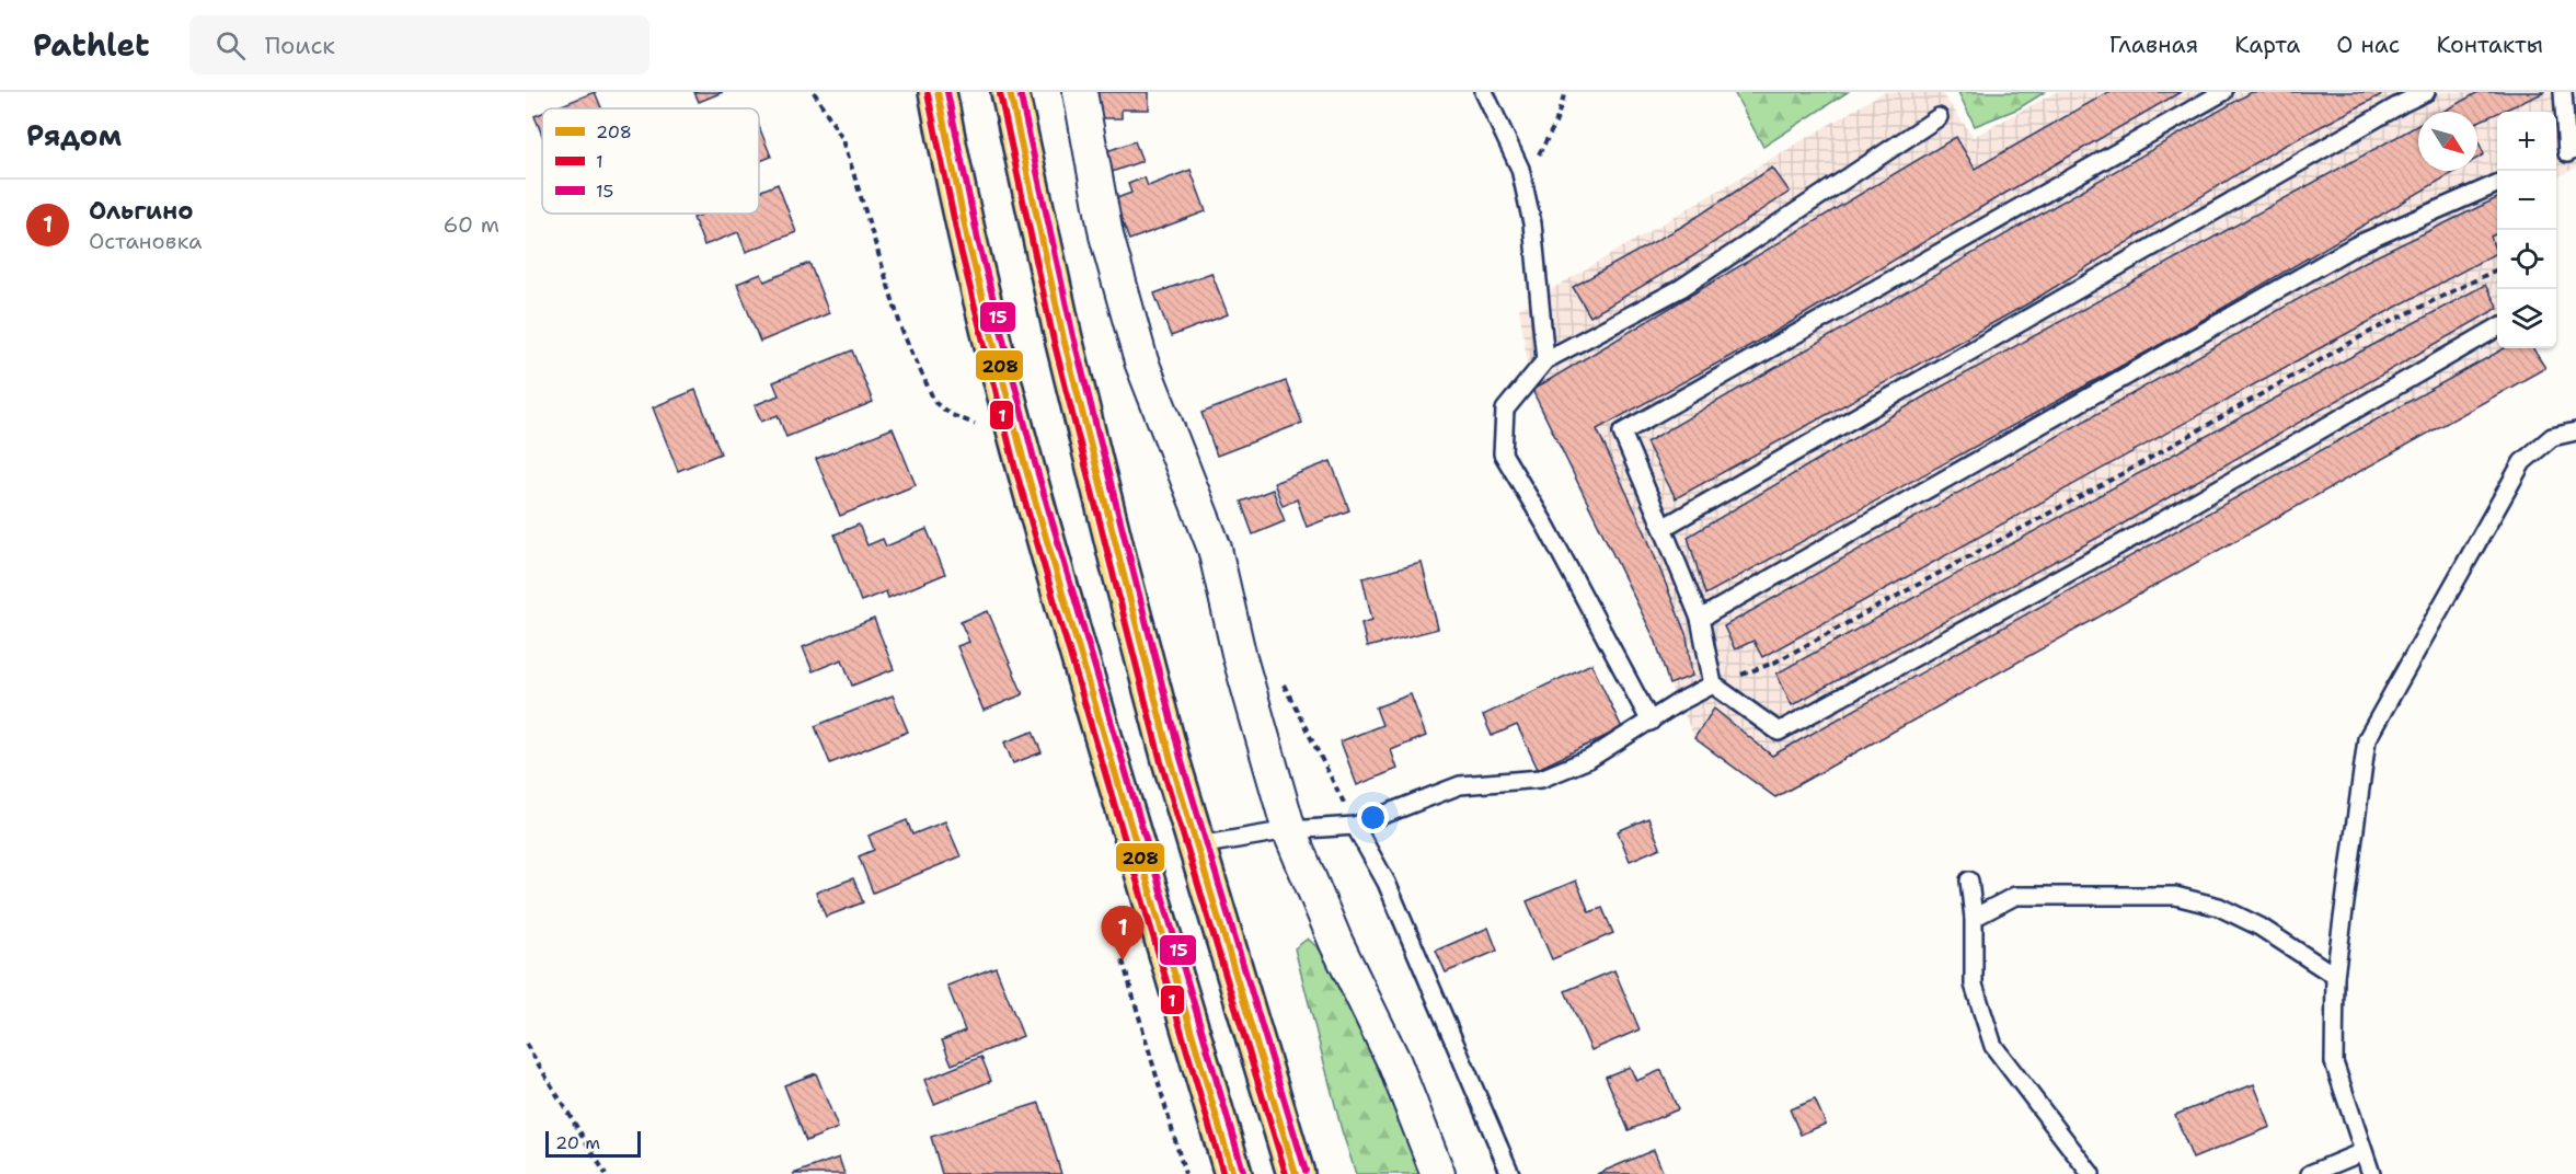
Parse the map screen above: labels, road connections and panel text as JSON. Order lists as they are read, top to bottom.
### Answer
{
  "lines": ["transit line 208", "transit line 15", "transit line 1"],
  "legend": ["208", "1", "15"],
  "scale_bar": "20 m",
  "north": "bottom right",
  "page": {
    "header": "Pathlet",
    "search": "Поиск",
    "nav": [
      "Главная",
      "Карта",
      "О нас",
      "Контакты"
    ],
    "heading": "Рядом",
    "map_buttons": ["+", "−"],
    "list": [
      {
        "mark": "1",
        "name": "Ольгино",
        "note": "Остановка",
        "value": "60 m"
      }
    ],
    "pins": "1",
    "scale": "20 m"
  }
}
